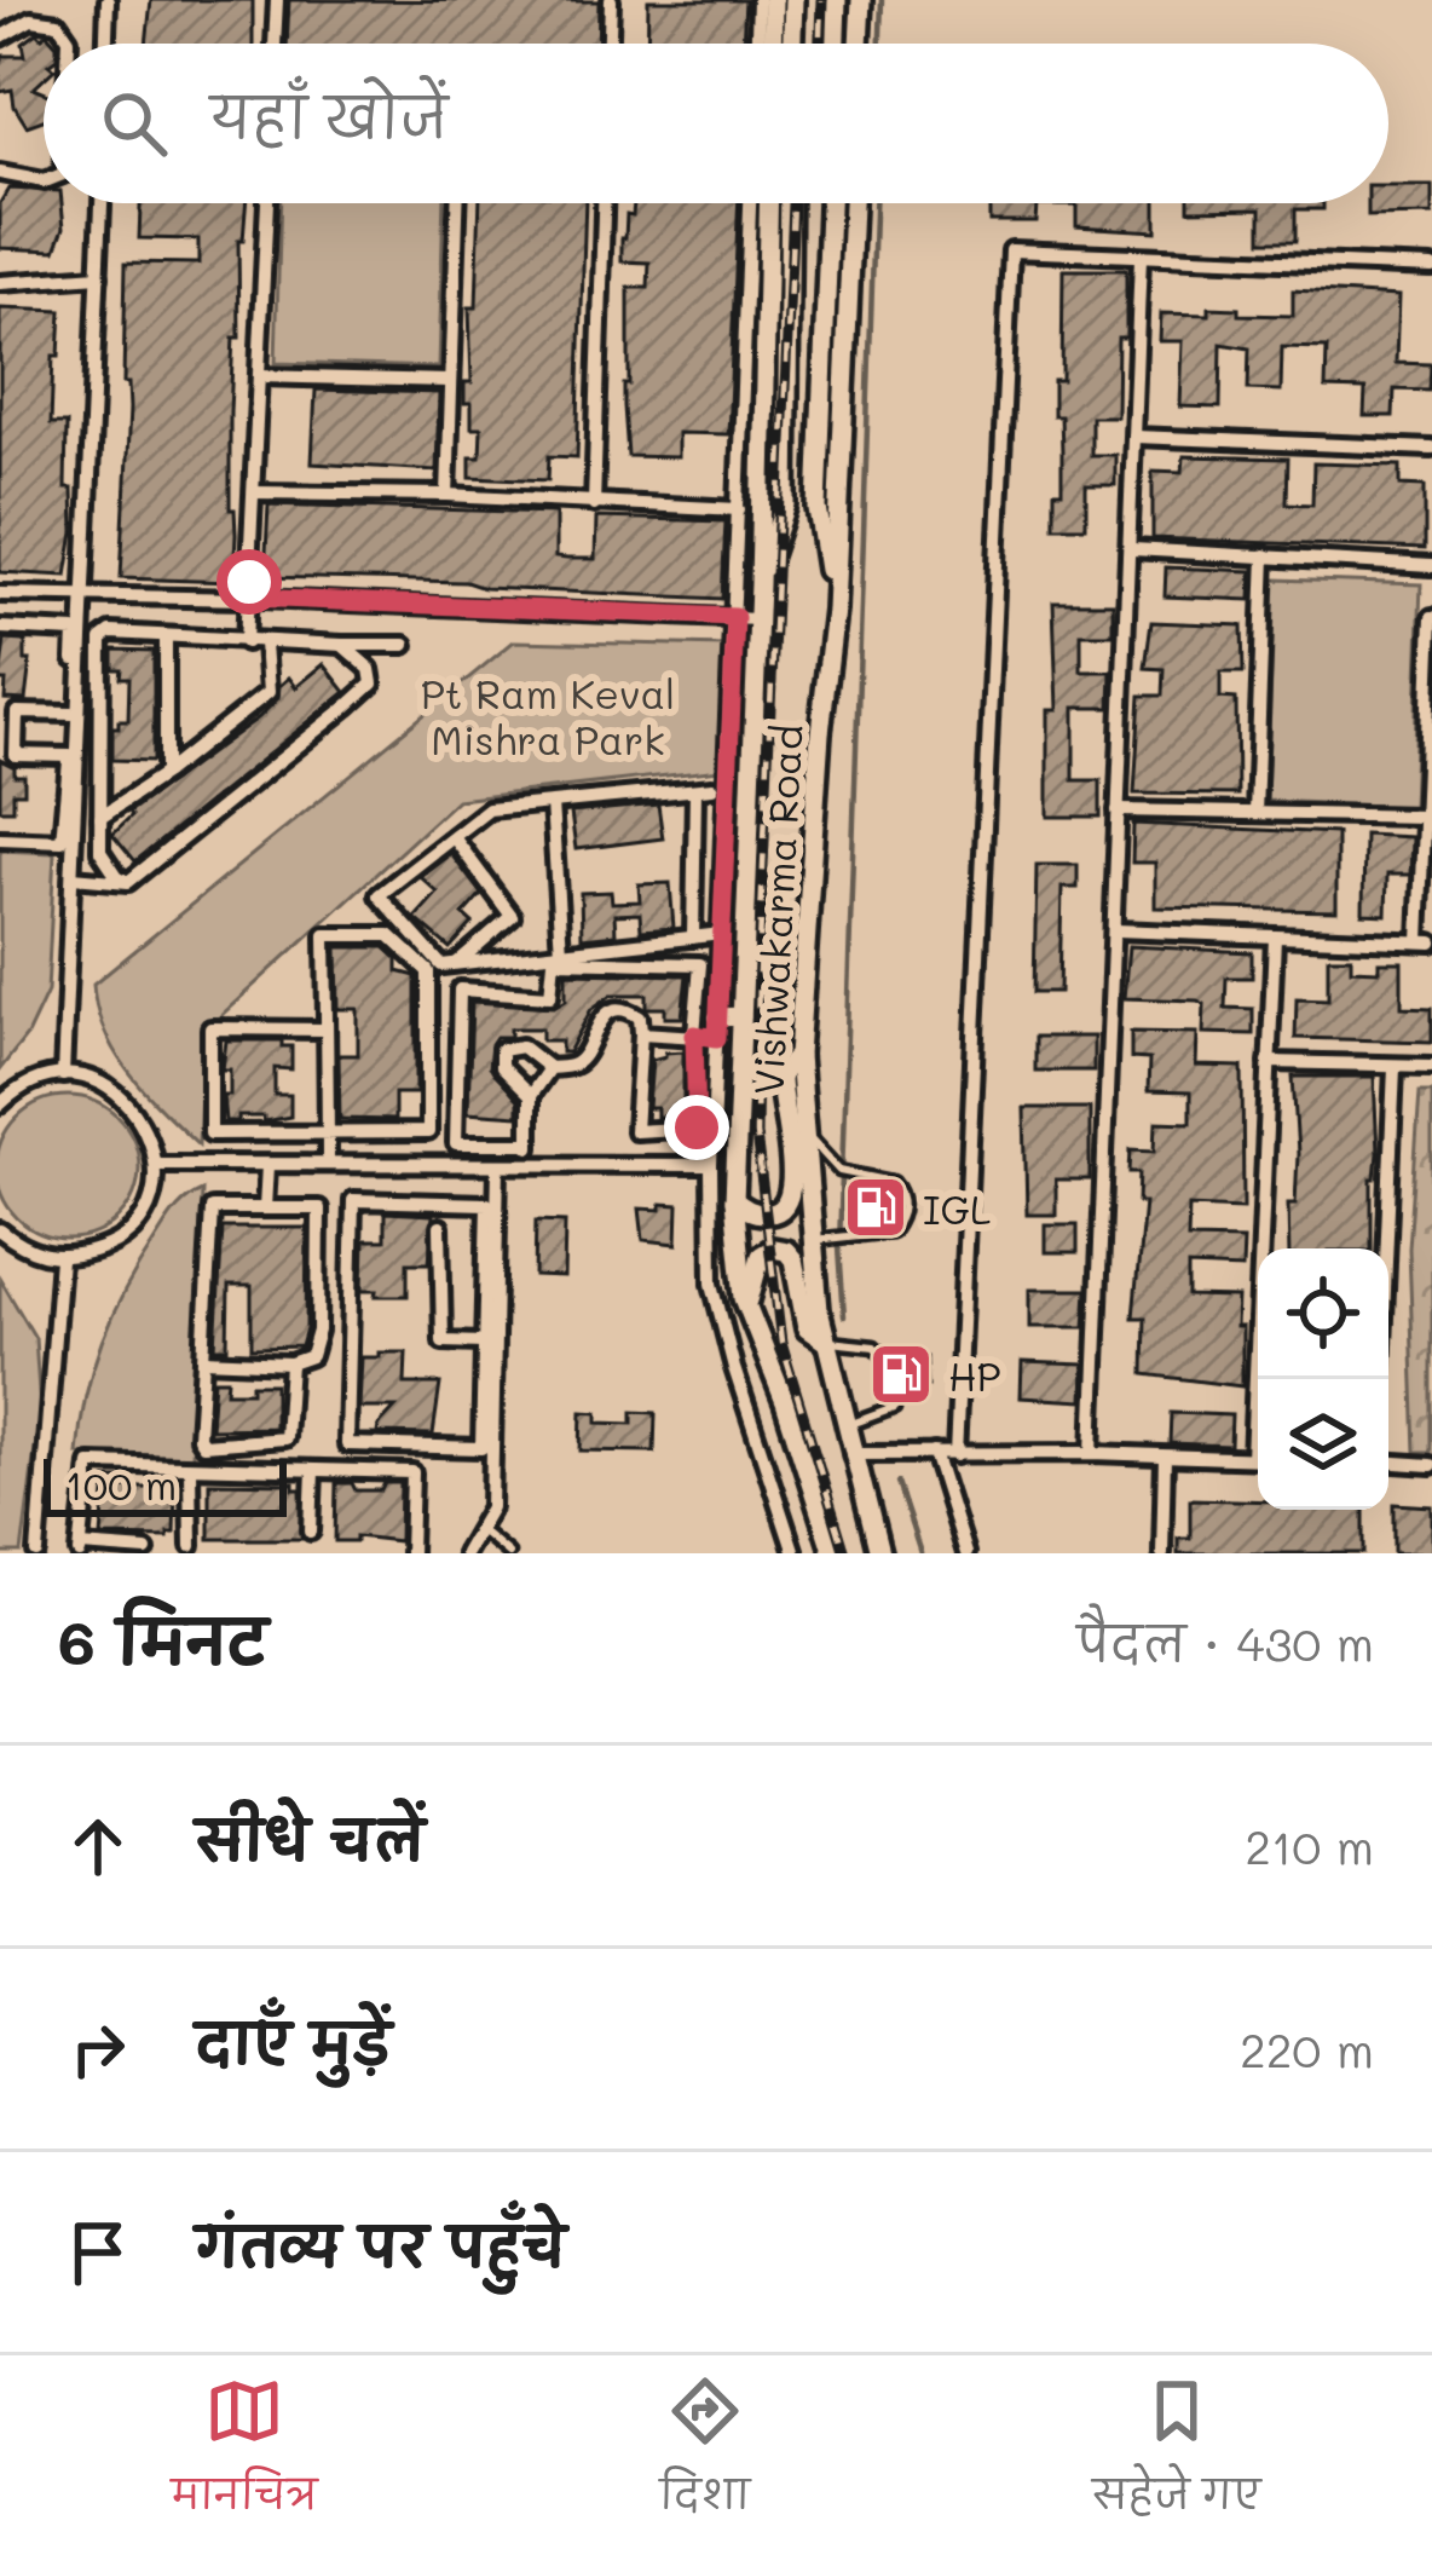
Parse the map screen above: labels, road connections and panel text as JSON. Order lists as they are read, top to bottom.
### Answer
{
  "streets": {
    "main road": ["Vishwakarma Road"]
  },
  "parks": ["Pt Ram Keval Mishra Park"],
  "places": {
    "fuel station": ["IGL", "HP"]
  },
  "scale_bar": "100 m",
  "page": {
    "search": "यहाँ खोजें",
    "scale": "100 m",
    "heading": ["6 मिनट", "पैदल · 430 m"],
    "list": [
      ["सीधे चलें", "210 m"],
      ["दाएँ मुड़ें", "220 m"],
      "गंतव्य पर पहुँचे"
    ],
    "nav": ["मानचित्र", "दिशा", "सहेजे गए"]
  }
}
